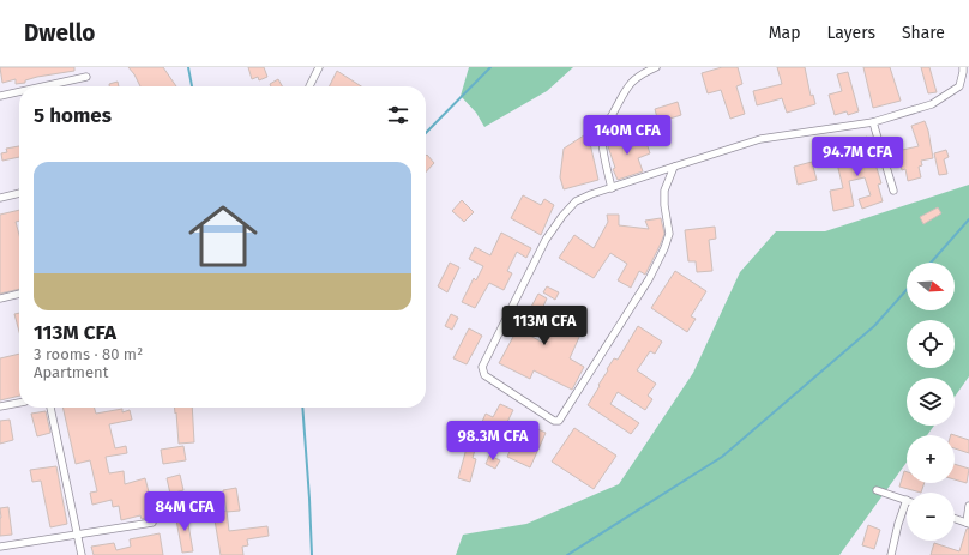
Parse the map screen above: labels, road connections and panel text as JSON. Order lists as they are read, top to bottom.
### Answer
{
  "north": "right",
  "page": {
    "header": "Dwello",
    "nav": ["Map", "Layers", "Share"],
    "heading": "5 homes",
    "price": [
      "140M CFA",
      "94.7M CFA",
      "113M CFA",
      "98.3M CFA",
      "84M CFA"
    ],
    "list": [
      {
        "name": "113M CFA",
        "note": "3 rooms · 80 m² · Apartment"
      }
    ],
    "map_buttons": ["+", "−"]
  }
}
